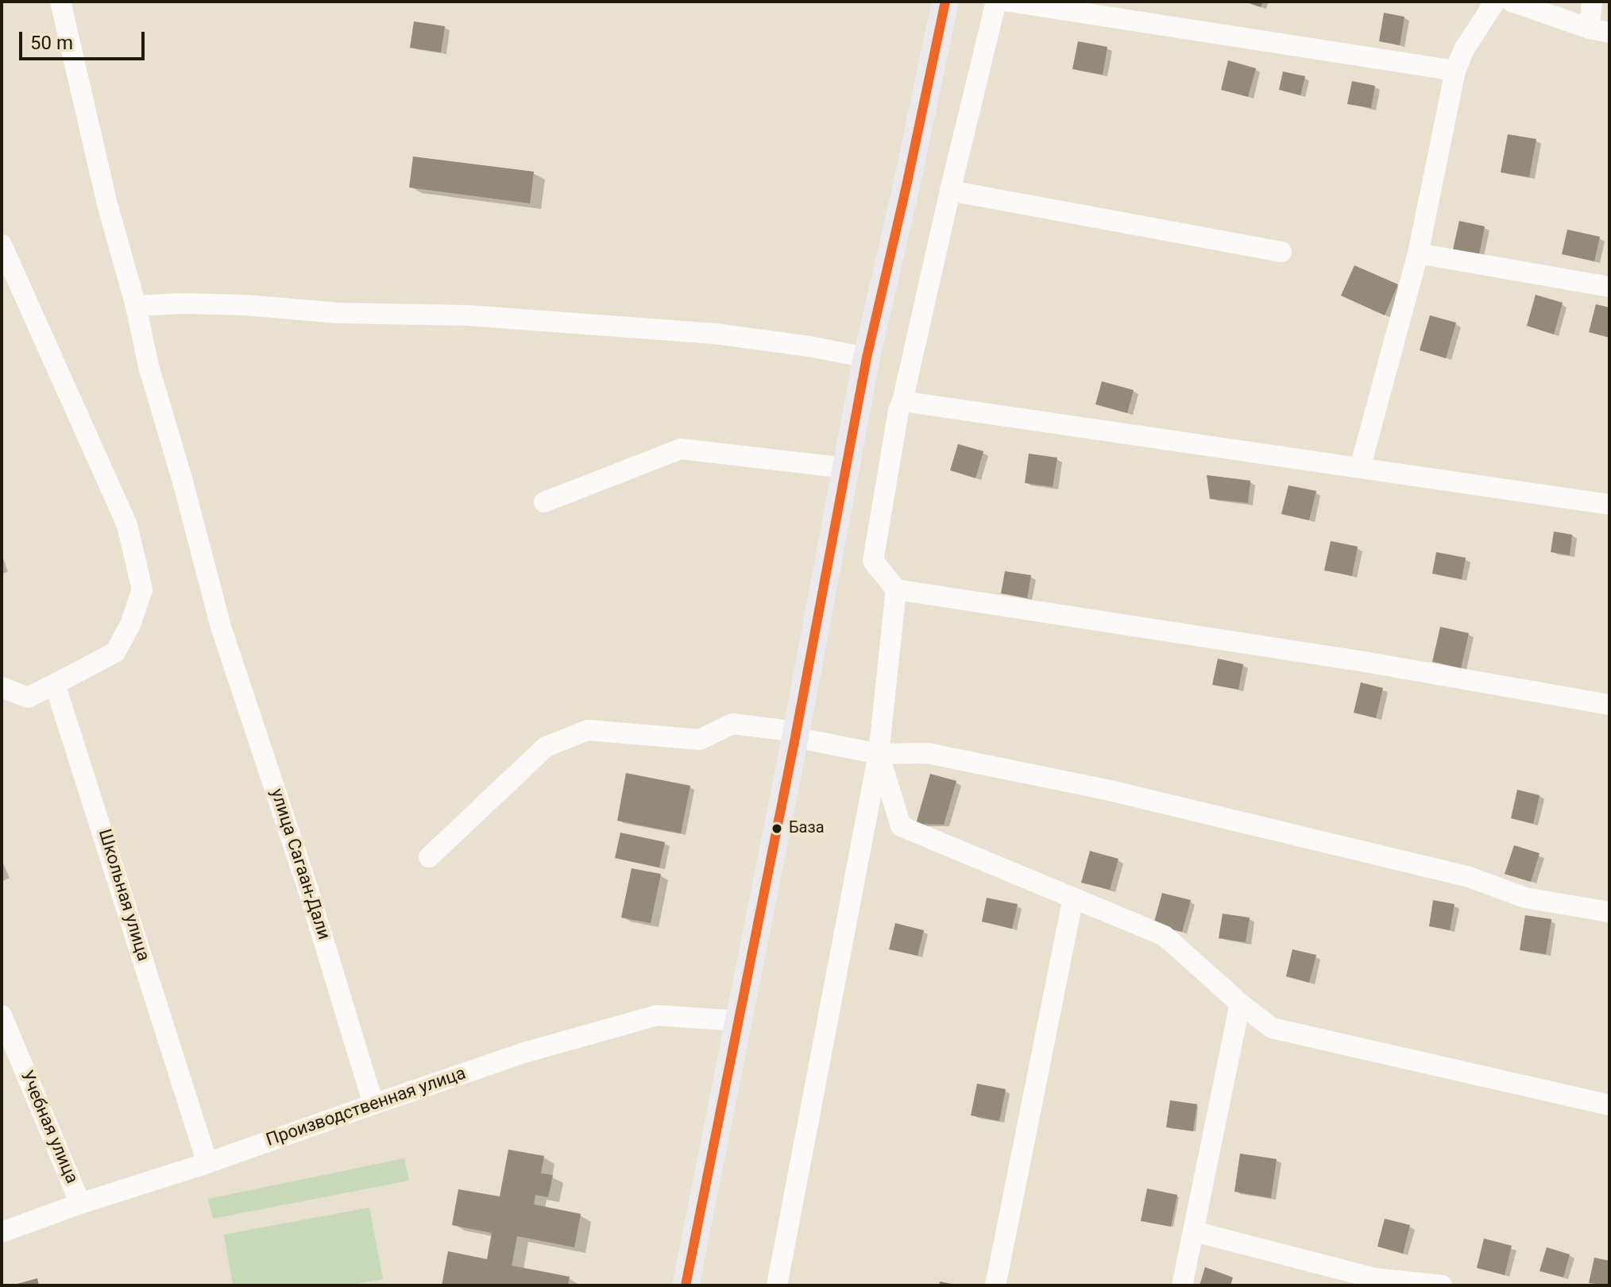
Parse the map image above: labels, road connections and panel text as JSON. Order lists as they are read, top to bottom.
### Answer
{
  "streets": {
    "street": [
      "улица Сагаан-Дали",
      "Школьная улица",
      "Производственная улица",
      "Учебная улица"
    ]
  },
  "crossings": [
    ["улица Сагаан-Дали", "Производственная улица"],
    ["Школьная улица", "Производственная улица"],
    ["Производственная улица", "Учебная улица"]
  ],
  "places": ["База"],
  "scale_bar": "50 m"
}
